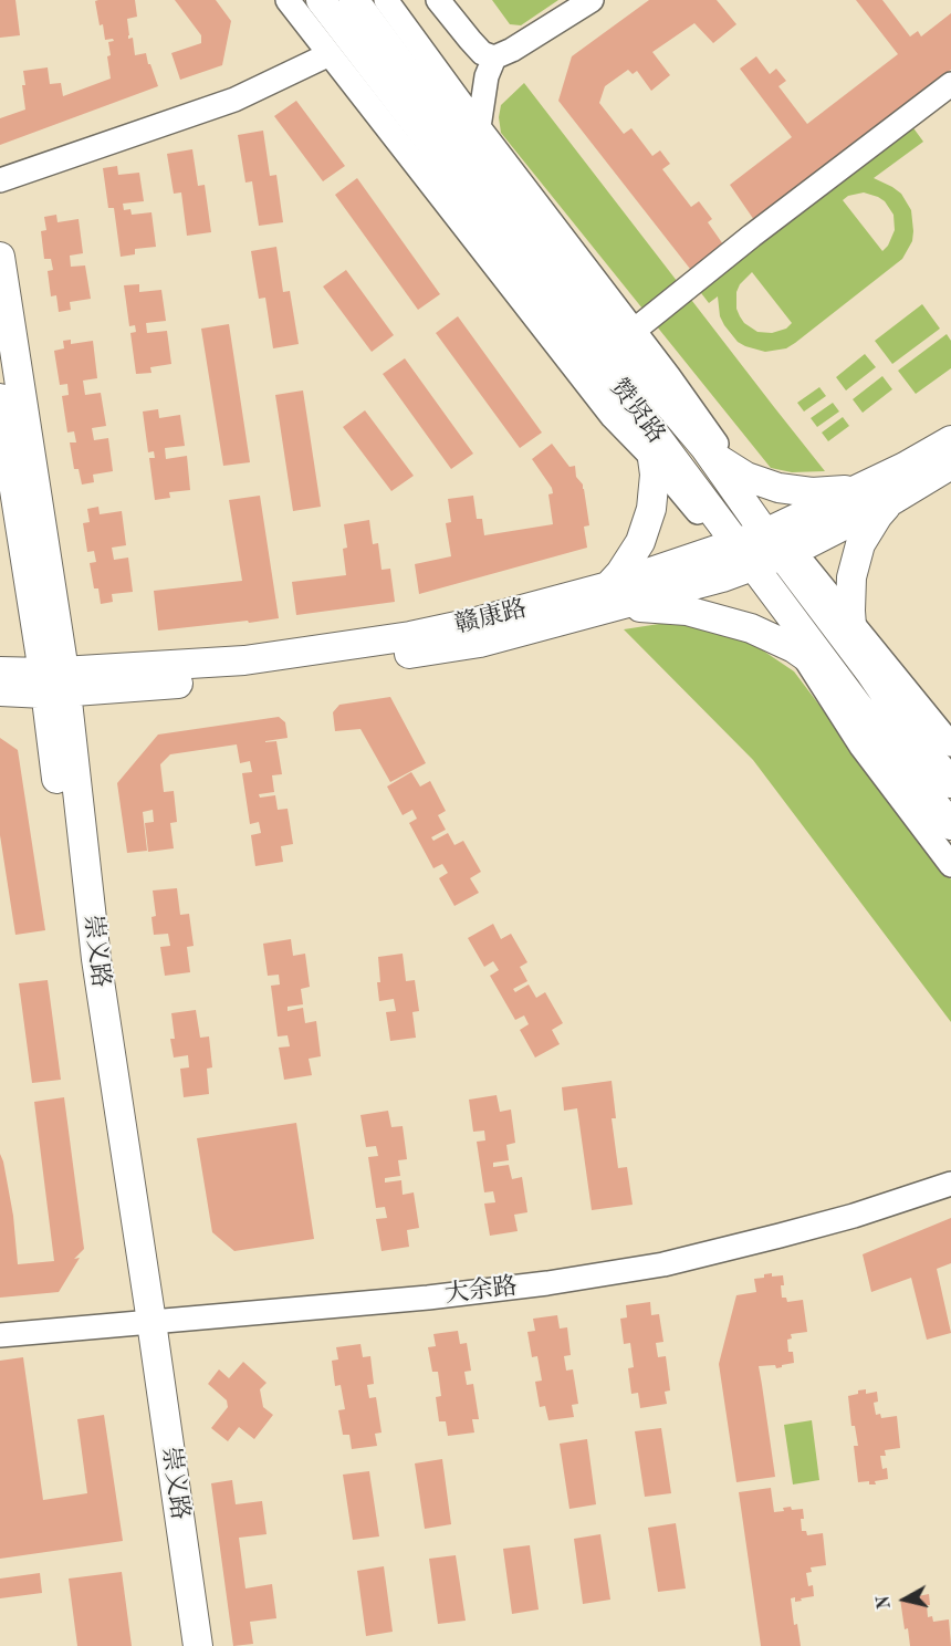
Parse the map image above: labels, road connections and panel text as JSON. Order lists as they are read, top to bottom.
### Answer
{
  "streets": {
    "main road": ["赞贤路", "赣康路", "崇义路"],
    "street": ["大余路"]
  },
  "crossings": [
    ["赞贤路", "赣康路"],
    ["赣康路", "崇义路"],
    ["崇义路", "大余路"]
  ],
  "north": "left"
}
